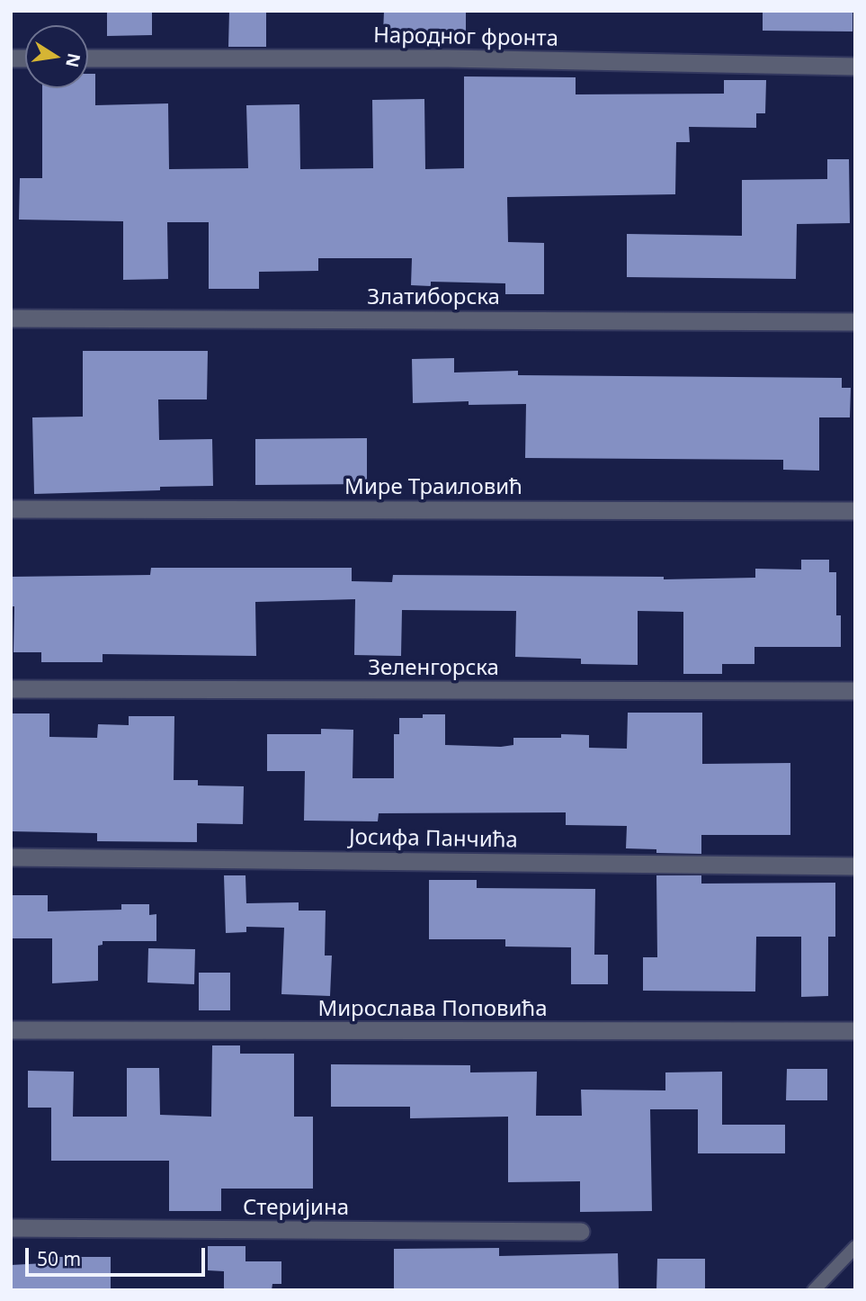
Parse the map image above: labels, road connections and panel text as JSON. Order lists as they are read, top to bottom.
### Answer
{
  "streets": {
    "street": [
      "Народног фронта",
      "Златиборска",
      "Мире Траиловић",
      "Зеленгорска",
      "Јосифа Панчића",
      "Мирослава Поповића",
      "Стеријина"
    ]
  },
  "scale_bar": "50 m",
  "north": "right"
}
